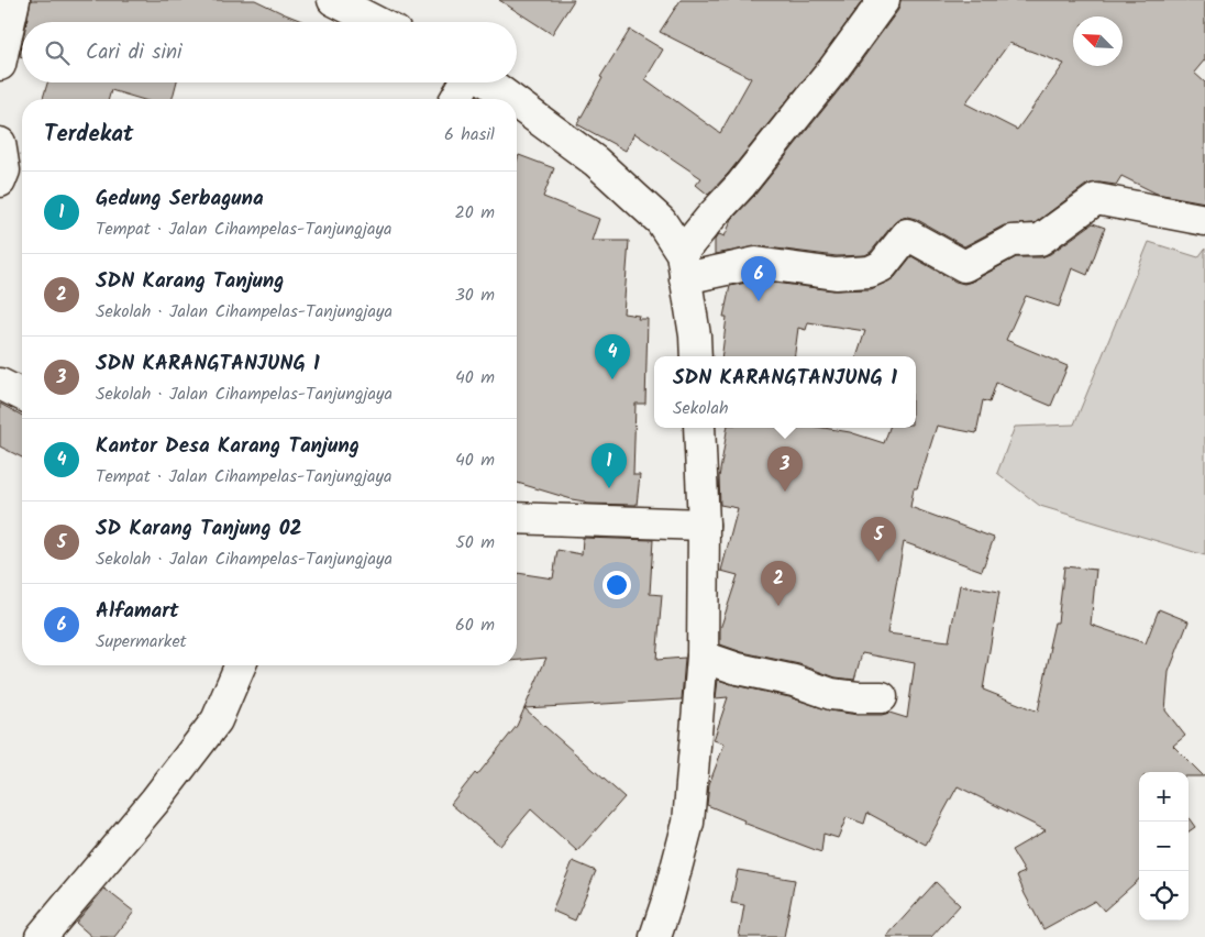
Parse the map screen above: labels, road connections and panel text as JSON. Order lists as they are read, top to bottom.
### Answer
{
  "north": "top left",
  "page": {
    "search": "Cari di sini",
    "heading": ["Terdekat", "6 hasil"],
    "list": [
      {
        "mark": "1",
        "name": "Gedung Serbaguna",
        "note": "Tempat · Jalan Cihampelas-Tanjungjaya",
        "value": "20 m"
      },
      {
        "mark": "2",
        "name": "SDN Karang Tanjung",
        "note": "Sekolah · Jalan Cihampelas-Tanjungjaya",
        "value": "30 m"
      },
      {
        "mark": "3",
        "name": "SDN KARANGTANJUNG 1",
        "note": "Sekolah · Jalan Cihampelas-Tanjungjaya",
        "value": "40 m"
      },
      {
        "mark": "4",
        "name": "Kantor Desa Karang Tanjung",
        "note": "Tempat · Jalan Cihampelas-Tanjungjaya",
        "value": "40 m"
      },
      {
        "mark": "5",
        "name": "SD Karang Tanjung 02",
        "note": "Sekolah · Jalan Cihampelas-Tanjungjaya",
        "value": "50 m"
      },
      {
        "mark": "6",
        "name": "Alfamart",
        "note": "Supermarket",
        "value": "60 m"
      }
    ],
    "pins": [
      "6",
      "4",
      "1",
      "3",
      "5",
      "2"
    ],
    "popup": ["SDN KARANGTANJUNG 1", "Sekolah"],
    "map_buttons": ["+", "−"]
  }
}
